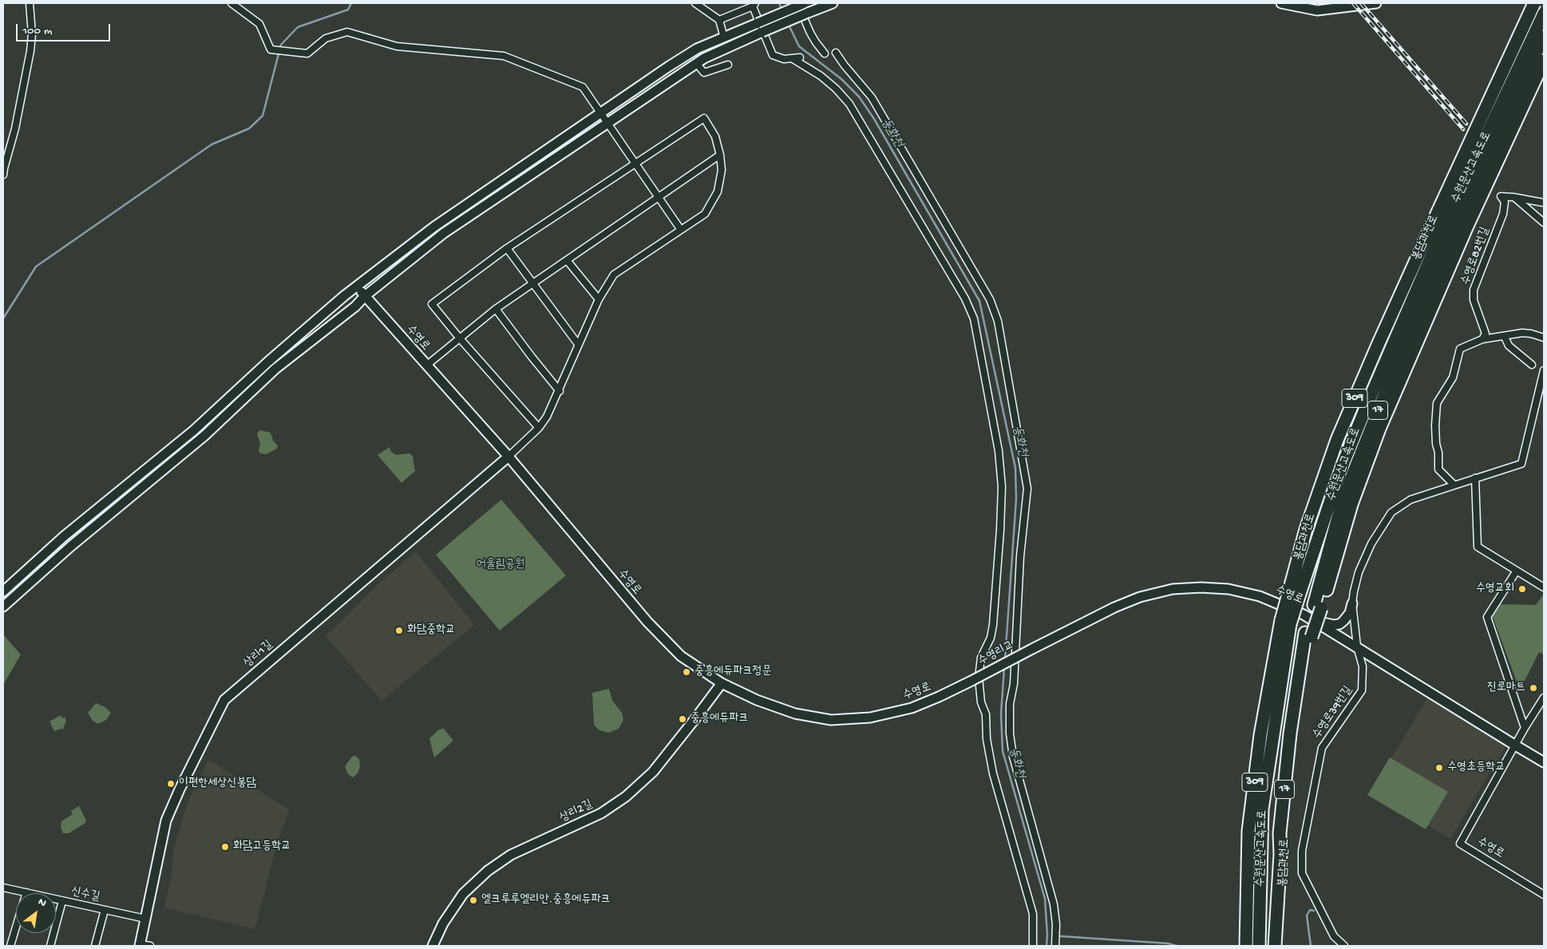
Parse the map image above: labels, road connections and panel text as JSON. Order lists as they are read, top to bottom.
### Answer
{
  "streets": {
    "highway": [
      "수원문산고속도로",
      "봉담과천로",
      "309",
      "17"
    ],
    "street": [
      "수영로82번길",
      "수영로",
      "수영리교",
      "상리1길",
      "수영로39번길",
      "상리2길",
      "신수길"
    ]
  },
  "crossings": [
    ["수원문산고속도로", "봉담과천로"],
    ["수원문산고속도로", "309"],
    ["수영로", "수영리교"],
    ["수영로", "상리1길"],
    ["수영로", "수영로39번길"],
    ["수영로", "상리2길"],
    ["상리1길", "신수길"]
  ],
  "water": ["동화천"],
  "parks": ["어울림공원"],
  "places": [
    "수영교회",
    "화담중학교",
    "중흥에듀파크정문",
    "진로마트",
    "중흥에듀파크",
    "수영초등학교",
    "이편한세상신봉담",
    "화담고등학교",
    "엘크루루엘리안.중흥에듀파크"
  ],
  "scale_bar": "100 m",
  "north": "top right"
}
